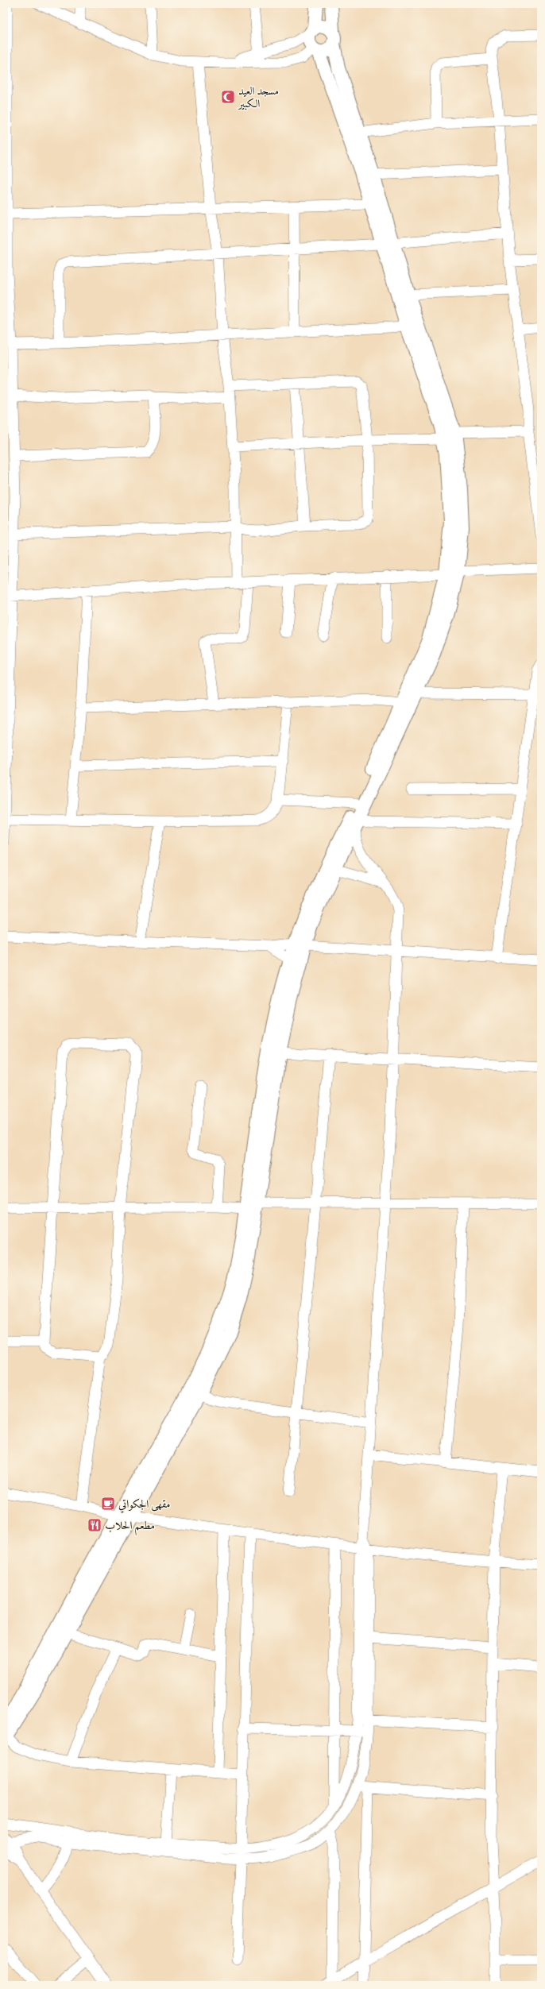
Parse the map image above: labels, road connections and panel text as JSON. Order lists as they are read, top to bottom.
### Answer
{
  "places": {
    "mosque": ["مسجد العيد الكبير"],
    "cafe": ["مقهى الجكواتي"],
    "restaurant": ["مطعم الحلاب"]
  }
}
